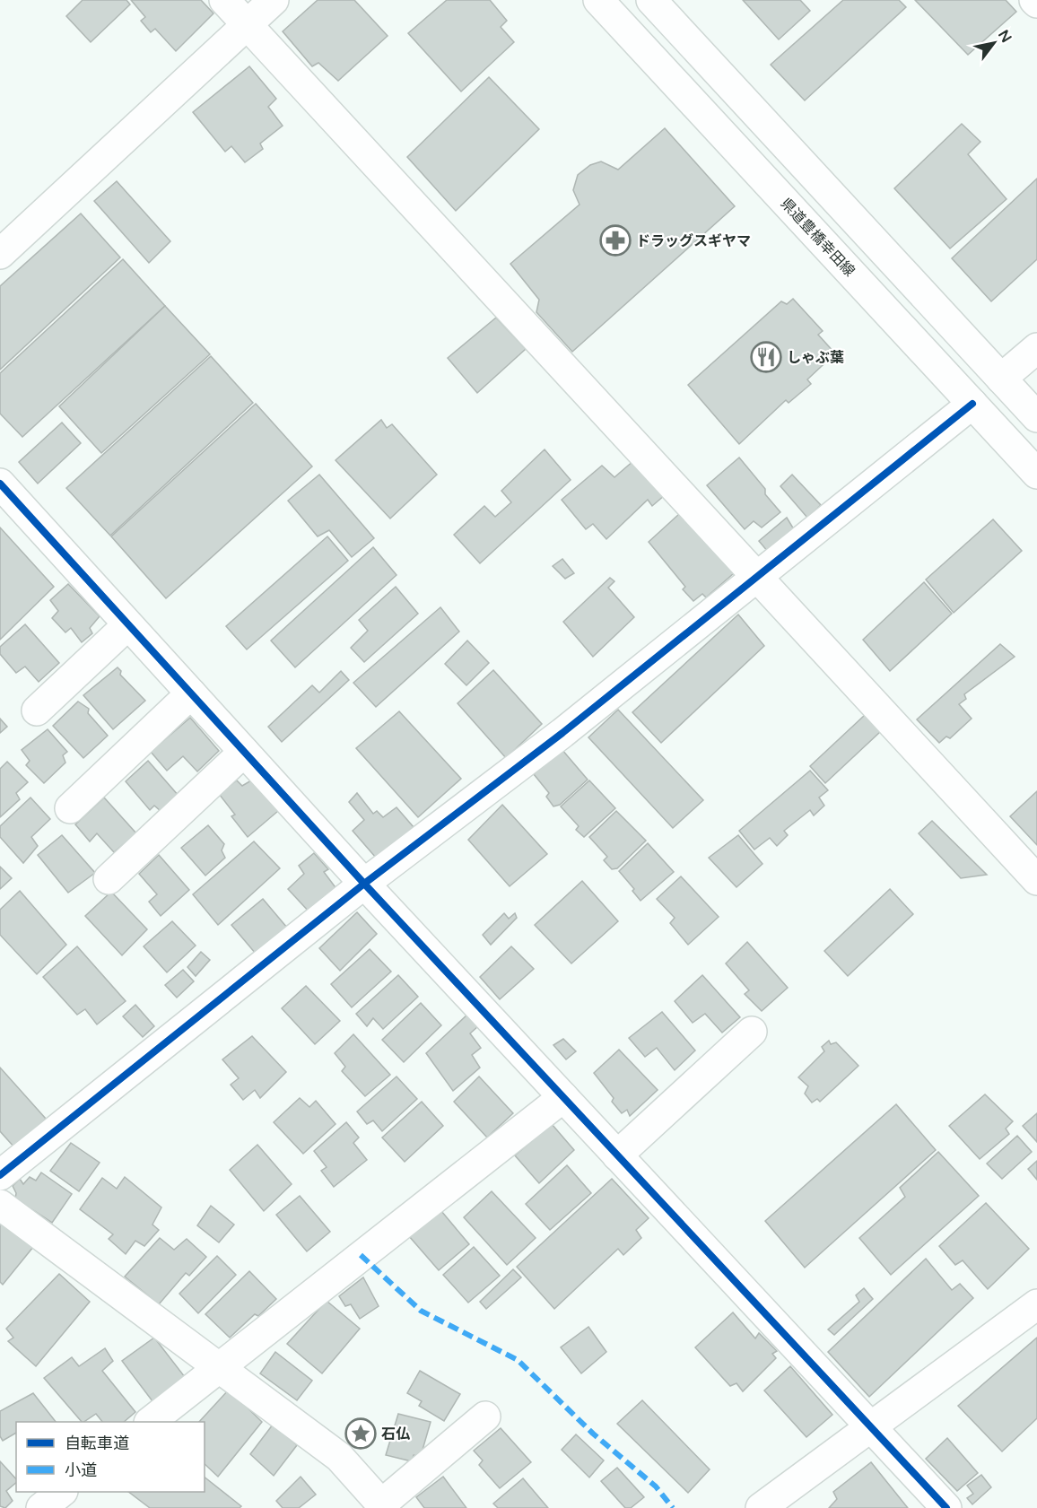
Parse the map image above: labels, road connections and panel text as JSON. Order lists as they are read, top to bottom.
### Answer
{
  "streets": {
    "street": ["県道豊橋幸田線"]
  },
  "places": {
    "pharmacy": ["ドラッグスギヤマ"],
    "restaurant": ["しゃぶ葉"],
    "place": ["石仏"]
  },
  "legend": ["自転車道", "小道"],
  "north": "top right"
}
